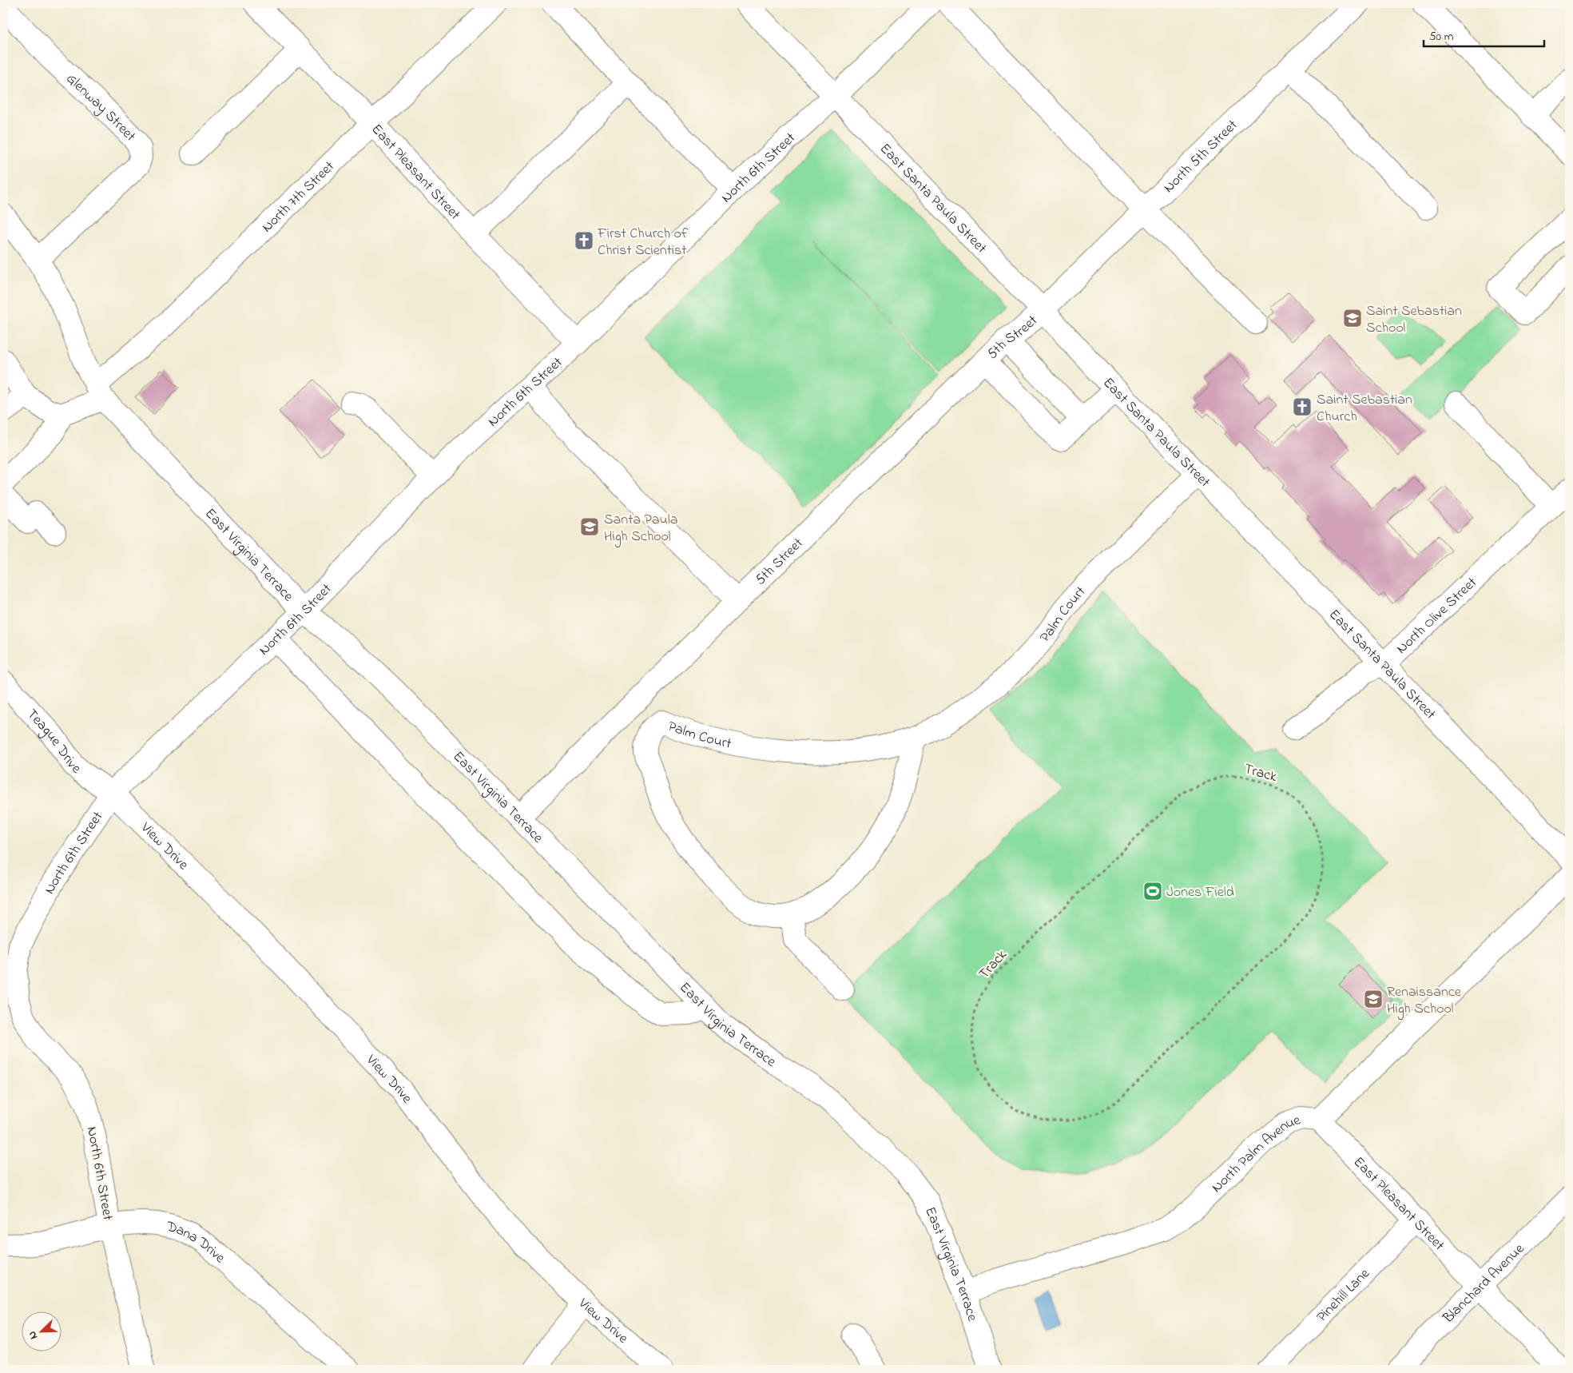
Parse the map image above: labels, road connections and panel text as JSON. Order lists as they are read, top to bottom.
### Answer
{
  "streets": {
    "street": [
      "Glenway Street",
      "North 5th Street",
      "North 6th Street",
      "East Pleasant Street",
      "North 7th Street",
      "East Santa Paula Street",
      "5th Street",
      "East Virginia Terrace",
      "Palm Court",
      "North Olive Street",
      "Teague Drive",
      "View Drive",
      "North Palm Avenue",
      "Dana Drive",
      "Blanchard Avenue",
      "Pinehill Lane"
    ],
    "path": ["Track"]
  },
  "crossings": [
    ["Glenway Street", "East Virginia Terrace"],
    ["North 5th Street", "East Santa Paula Street"],
    ["North 5th Street", "5th Street"],
    ["North 6th Street", "East Pleasant Street"],
    ["North 6th Street", "East Santa Paula Street"],
    ["North 6th Street", "East Virginia Terrace"],
    ["North 6th Street", "Teague Drive"],
    ["North 6th Street", "View Drive"],
    ["North 6th Street", "Dana Drive"],
    ["East Pleasant Street", "North 7th Street"],
    ["East Pleasant Street", "North Palm Avenue"],
    ["East Pleasant Street", "Blanchard Avenue"],
    ["East Pleasant Street", "Pinehill Lane"],
    ["North 7th Street", "East Virginia Terrace"],
    ["East Santa Paula Street", "5th Street"],
    ["East Santa Paula Street", "Palm Court"],
    ["East Santa Paula Street", "North Olive Street"],
    ["5th Street", "East Virginia Terrace"],
    ["East Virginia Terrace", "North Palm Avenue"],
    ["Teague Drive", "View Drive"]
  ],
  "places": {
    "church": ["First Church of Christ Scientist", "Saint Sebastian Church"],
    "school or university": ["Saint Sebastian School", "Santa Paula High School", "Renaissance High School"],
    "sports": ["Jones Field"]
  },
  "scale_bar": "50 m",
  "north": "bottom left"
}
